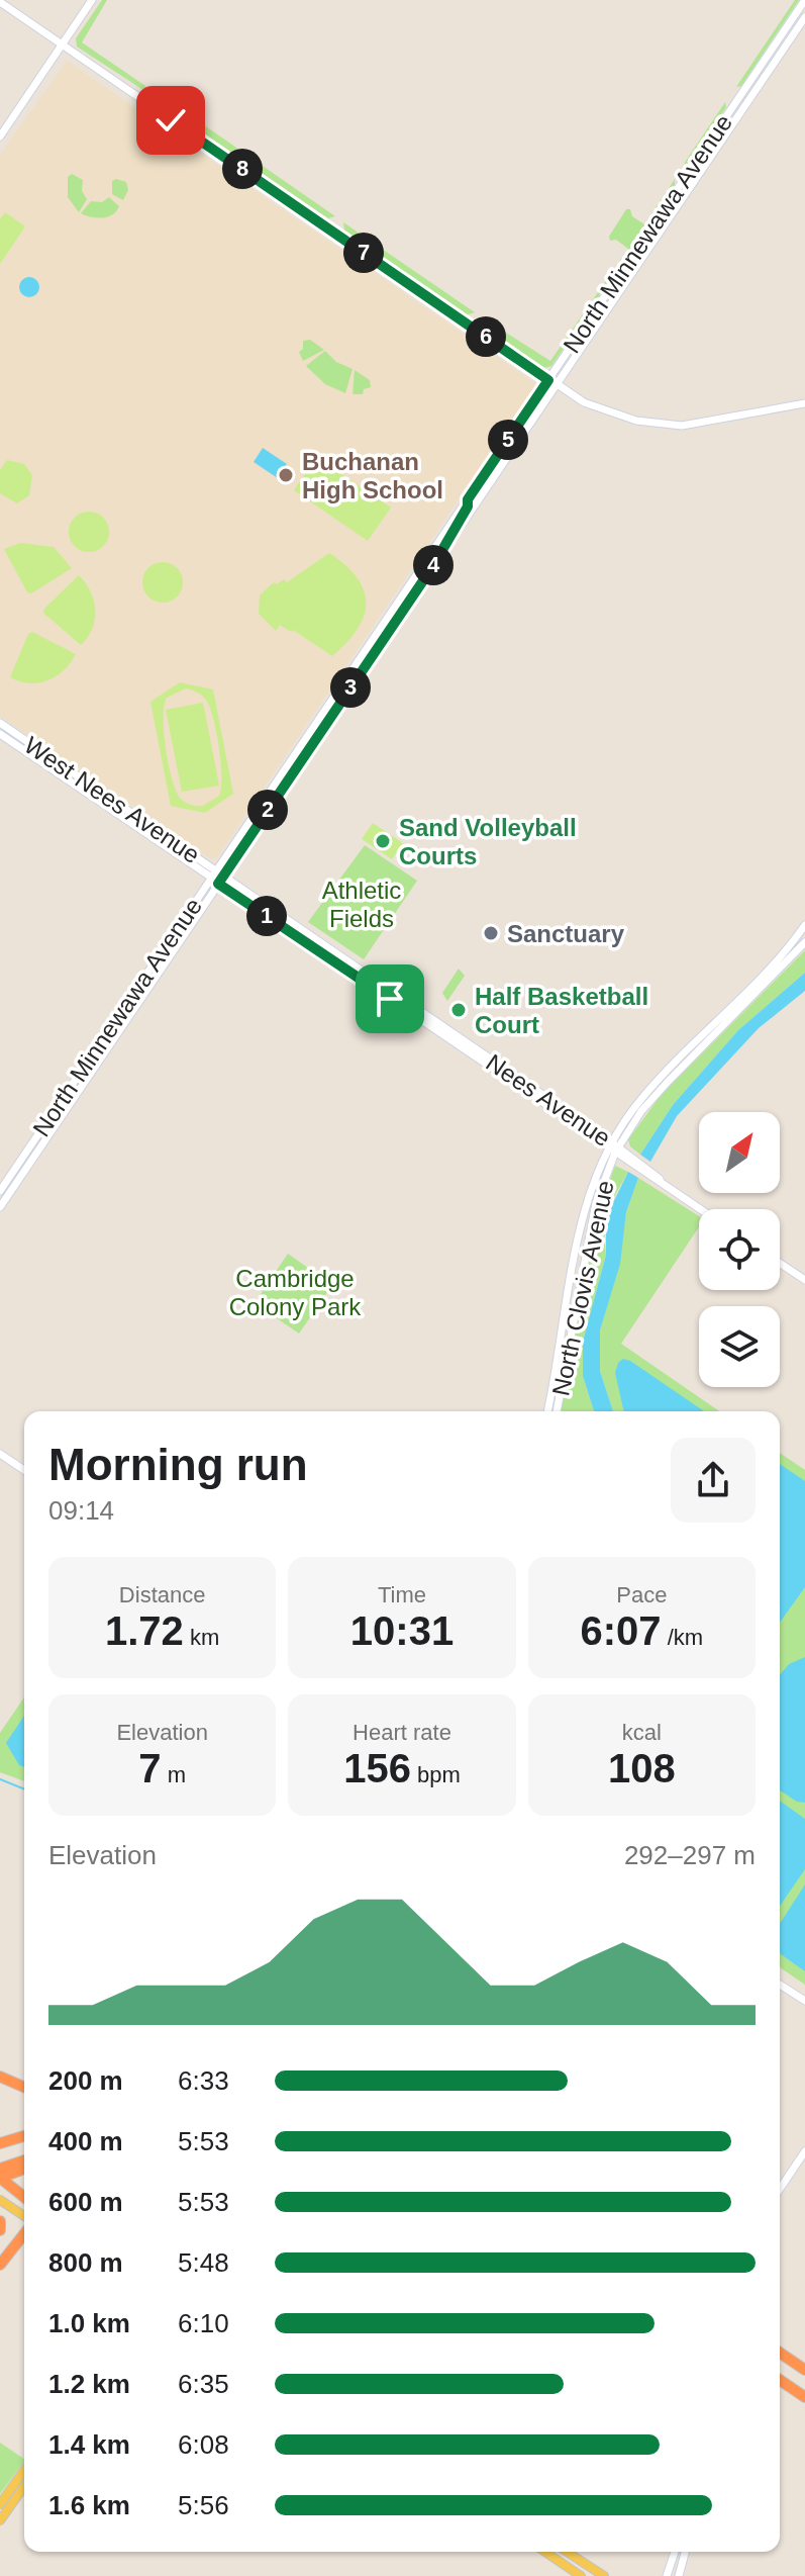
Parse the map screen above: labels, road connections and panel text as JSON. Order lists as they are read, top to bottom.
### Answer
{
  "streets": {
    "main road": [
      "North Minnewawa Avenue",
      "West Nees Avenue",
      "Nees Avenue",
      "North Clovis Avenue"
    ]
  },
  "crossings": [
    ["North Minnewawa Avenue", "West Nees Avenue"],
    ["North Minnewawa Avenue", "Nees Avenue"],
    ["West Nees Avenue", "Nees Avenue"],
    ["Nees Avenue", "North Clovis Avenue"]
  ],
  "parks": ["Athletic Fields", "Cambridge Colony Park"],
  "places": [
    "Buchanan High School",
    "Sand Volleyball Courts",
    "Sanctuary",
    "Half Basketball Court"
  ],
  "north": "top right",
  "page": {
    "pins": [
      "8",
      "7",
      "6",
      "5",
      "4",
      "3",
      "2",
      "1"
    ],
    "heading": ["Morning run", "09:14"],
    "stats": [
      ["Distance", "1.72 km"],
      ["Time", "10:31"],
      ["Pace", "6:07 /km"],
      ["Elevation", "7 m"],
      ["Heart rate", "156 bpm"],
      ["kcal", "108"]
    ],
    "chart": ["Elevation", "292–297 m"],
    "list": [
      {
        "name": "200 m",
        "note": "6:33"
      },
      {
        "name": "400 m",
        "note": "5:53"
      },
      {
        "name": "600 m",
        "note": "5:53"
      },
      {
        "name": "800 m",
        "note": "5:48"
      },
      {
        "name": "1.0 km",
        "note": "6:10"
      },
      {
        "name": "1.2 km",
        "note": "6:35"
      },
      {
        "name": "1.4 km",
        "note": "6:08"
      },
      {
        "name": "1.6 km",
        "note": "5:56"
      }
    ]
  }
}
